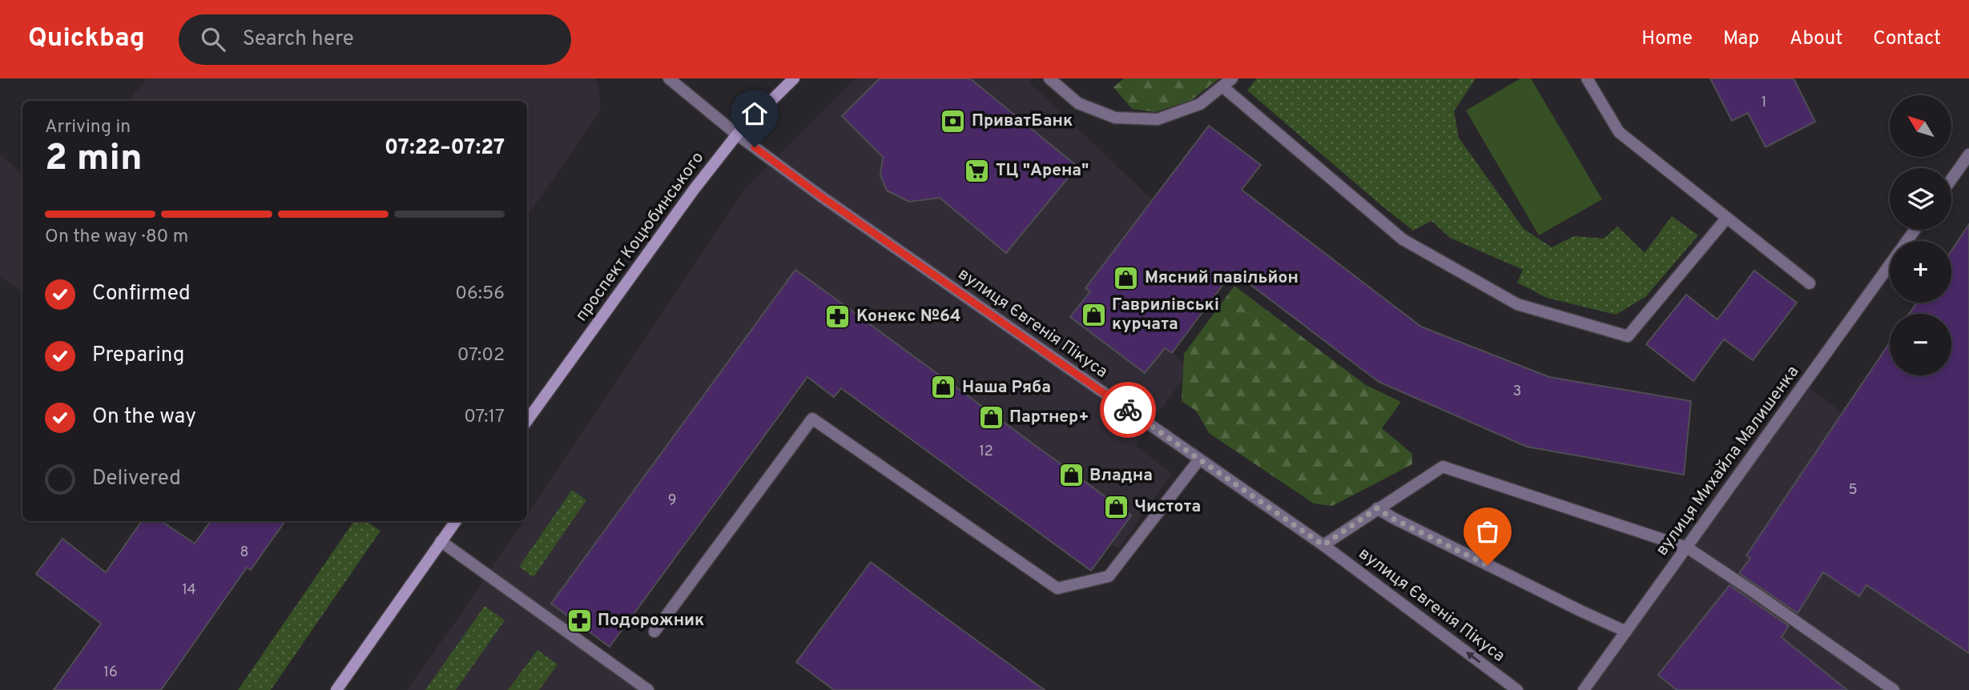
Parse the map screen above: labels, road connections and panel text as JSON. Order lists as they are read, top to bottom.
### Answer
{
  "streets": {
    "main road": ["проспект Коцюбинського"],
    "street": ["вулиця Євгенія Пікуса", "вулиця Михайла Малишенка"]
  },
  "crossings": [
    ["проспект Коцюбинського", "вулиця Євгенія Пікуса"]
  ],
  "places": {
    "bank": ["ПриватБанк"],
    "supermarket": ["ТЦ \"Арена\""],
    "shop": [
      "Мясний павільйон",
      "Гаврилівські курчата",
      "Наша Ряба",
      "Партнер+",
      "Владна",
      "Чистота"
    ],
    "pharmacy": ["Конекс №64", "Подорожник"]
  },
  "house_numbers": [
    "1",
    "3",
    "12",
    "5",
    "9",
    "8",
    "14",
    "16"
  ],
  "north": "top left",
  "page": {
    "header": "Quickbag",
    "search": "Search here",
    "nav": [
      "Home",
      "Map",
      "About",
      "Contact"
    ],
    "map_buttons": ["+", "−"],
    "heading": ["2 min", "Arriving in", "07:22–07:27"],
    "bar": "On the way · 80 m",
    "list": [
      ["Confirmed", "06:56"],
      ["Preparing", "07:02"],
      ["On the way", "07:17"],
      "Delivered"
    ]
  }
}
